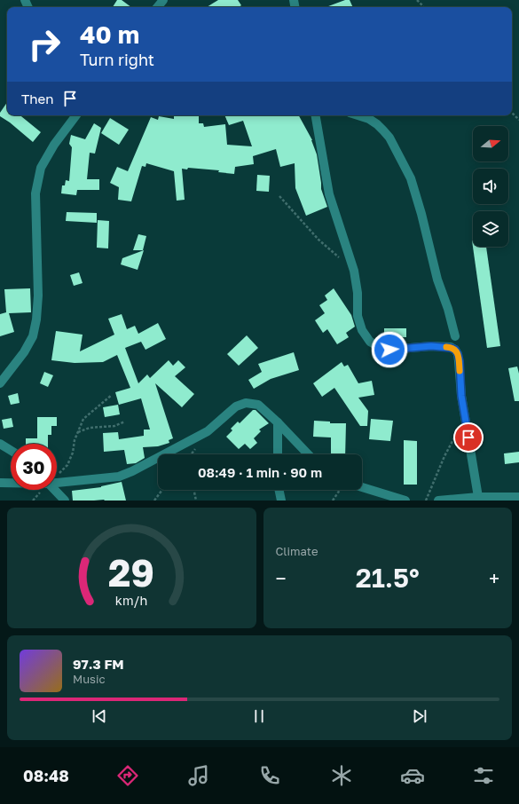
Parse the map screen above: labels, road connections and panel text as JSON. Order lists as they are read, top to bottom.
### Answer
{
  "north": "right",
  "page": {
    "turn": ["40 m", "Turn right"],
    "then": "Then",
    "limit": "30",
    "trip": "08:49 · 1 min · 90 m",
    "tile": "Climate",
    "heat": ["−", "21.5°", "+"],
    "song": ["97.3 FM", "Music"],
    "tabs": "08:48",
    "gauge": ["29", "km/h"]
  }
}
